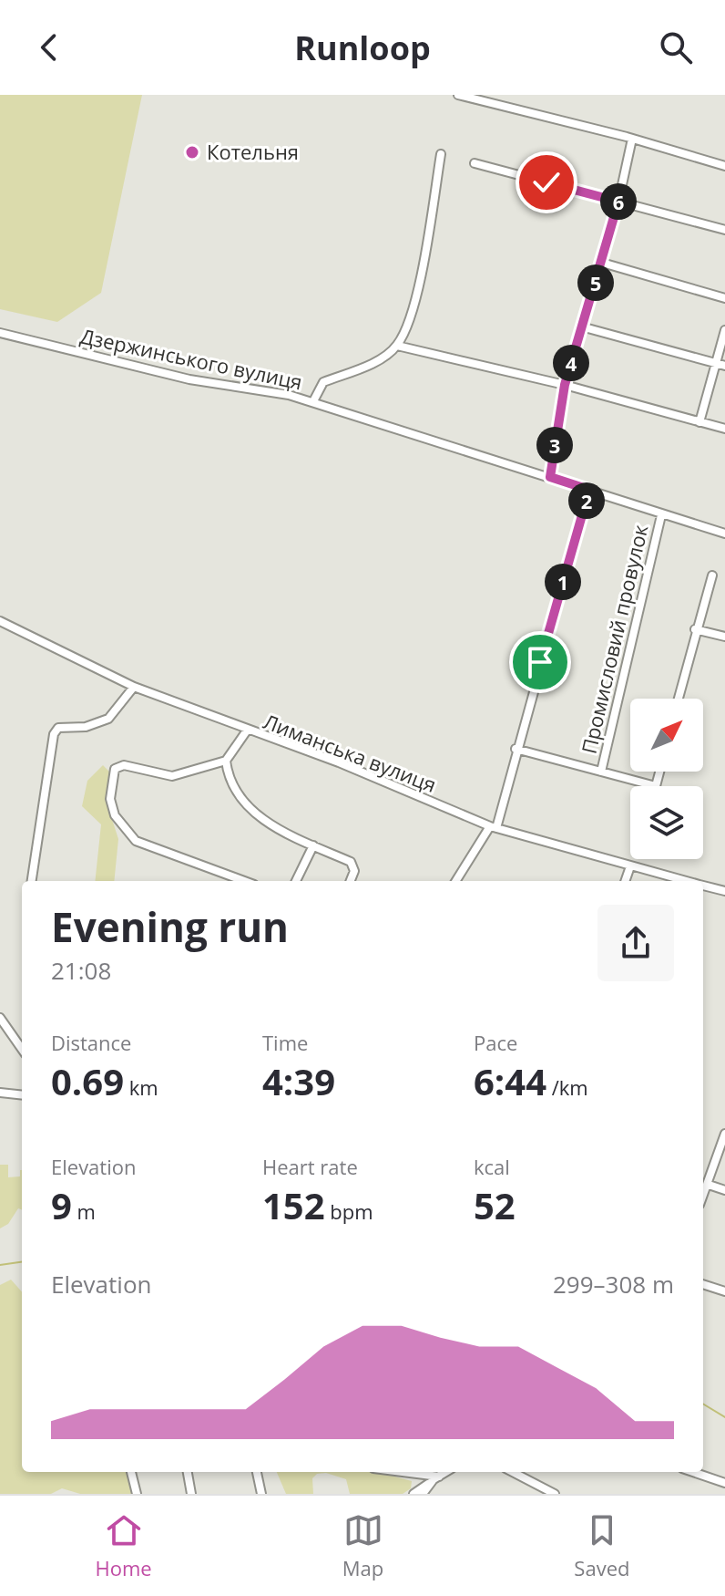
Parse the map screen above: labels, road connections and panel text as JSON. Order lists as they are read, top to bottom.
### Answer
{
  "streets": {
    "street": ["Дзержинського вулиця", "Промисловий провулок", "Лиманська вулиця"]
  },
  "crossings": [
    ["Дзержинського вулиця", "Промисловий провулок"]
  ],
  "places": ["Котельня"],
  "north": "top right",
  "page": {
    "header": "Runloop",
    "pins": [
      "6",
      "5",
      "4",
      "3",
      "2",
      "1"
    ],
    "heading": ["Evening run", "21:08"],
    "stats": [
      ["Distance", "0.69 km"],
      ["Time", "4:39"],
      ["Pace", "6:44 /km"],
      ["Elevation", "9 m"],
      ["Heart rate", "152 bpm"],
      ["kcal", "52"]
    ],
    "chart": ["Elevation", "299–308 m"],
    "tabs": ["Home", "Map", "Saved"]
  }
}
